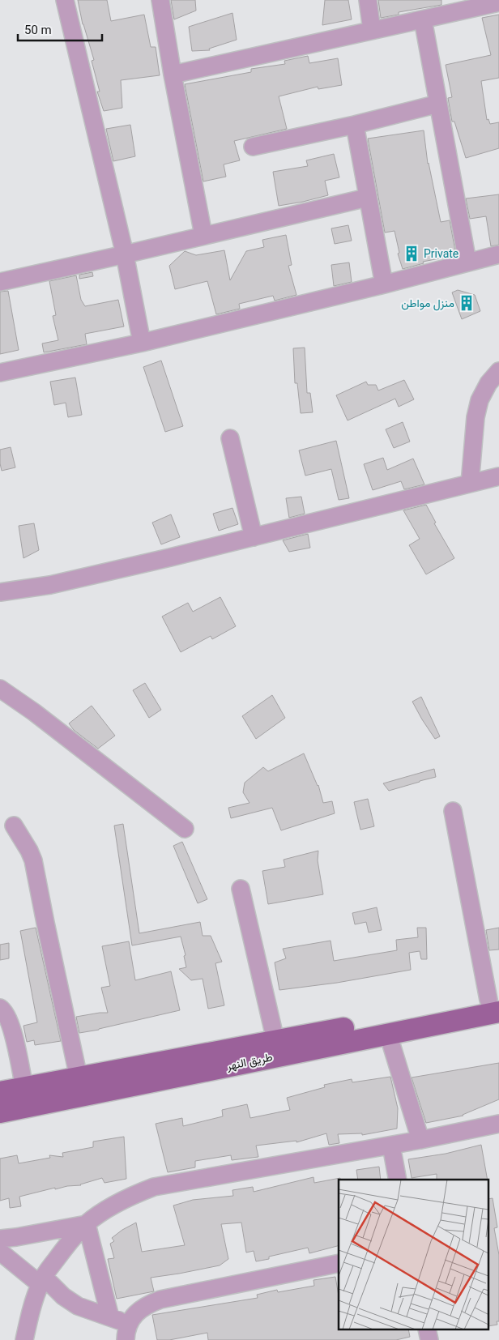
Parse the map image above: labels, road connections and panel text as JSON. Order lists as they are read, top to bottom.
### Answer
{
  "streets": {
    "main road": ["طريق النهر"]
  },
  "places": {
    "building": ["Private", "منزل مواطن"]
  },
  "scale_bar": "50 m"
}
